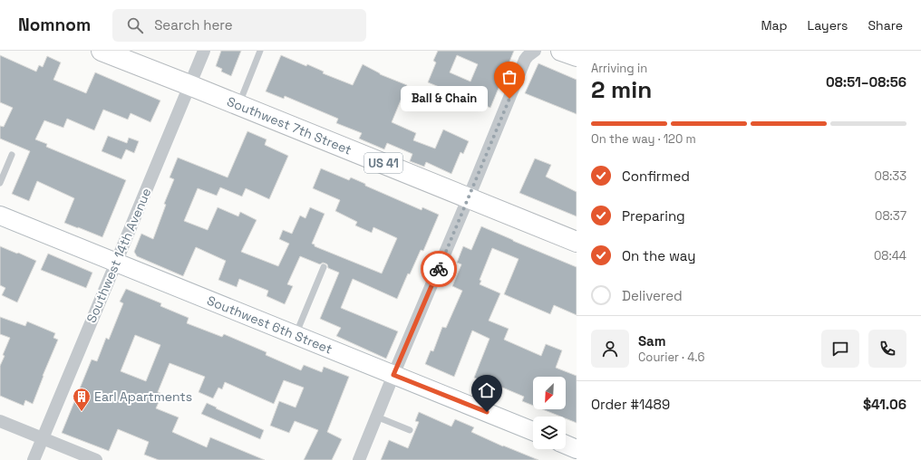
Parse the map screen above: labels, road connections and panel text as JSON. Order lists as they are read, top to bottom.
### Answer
{
  "streets": {
    "main road": ["Southwest 7th Street", "US 41"],
    "street": ["Southwest 14th Avenue", "Southwest 6th Street"]
  },
  "crossings": [
    ["Southwest 7th Street", "Southwest 14th Avenue"],
    ["Southwest 14th Avenue", "Southwest 6th Street"]
  ],
  "places": {
    "other": ["Ball & Chain"],
    "building": ["Earl Apartments"]
  },
  "north": "bottom left",
  "page": {
    "header": "Nomnom",
    "search": "Search here",
    "nav": ["Map", "Layers", "Share"],
    "heading": ["2 min", "Arriving in", "08:51–08:56"],
    "panel": [
      "Sam",
      "Courier · 4.6",
      "Order #1489",
      "$41.06"
    ],
    "bubble": "Ball & Chain",
    "bar": "On the way · 120 m",
    "list": [
      ["Confirmed", "08:33"],
      ["Preparing", "08:37"],
      ["On the way", "08:44"],
      "Delivered"
    ]
  }
}
